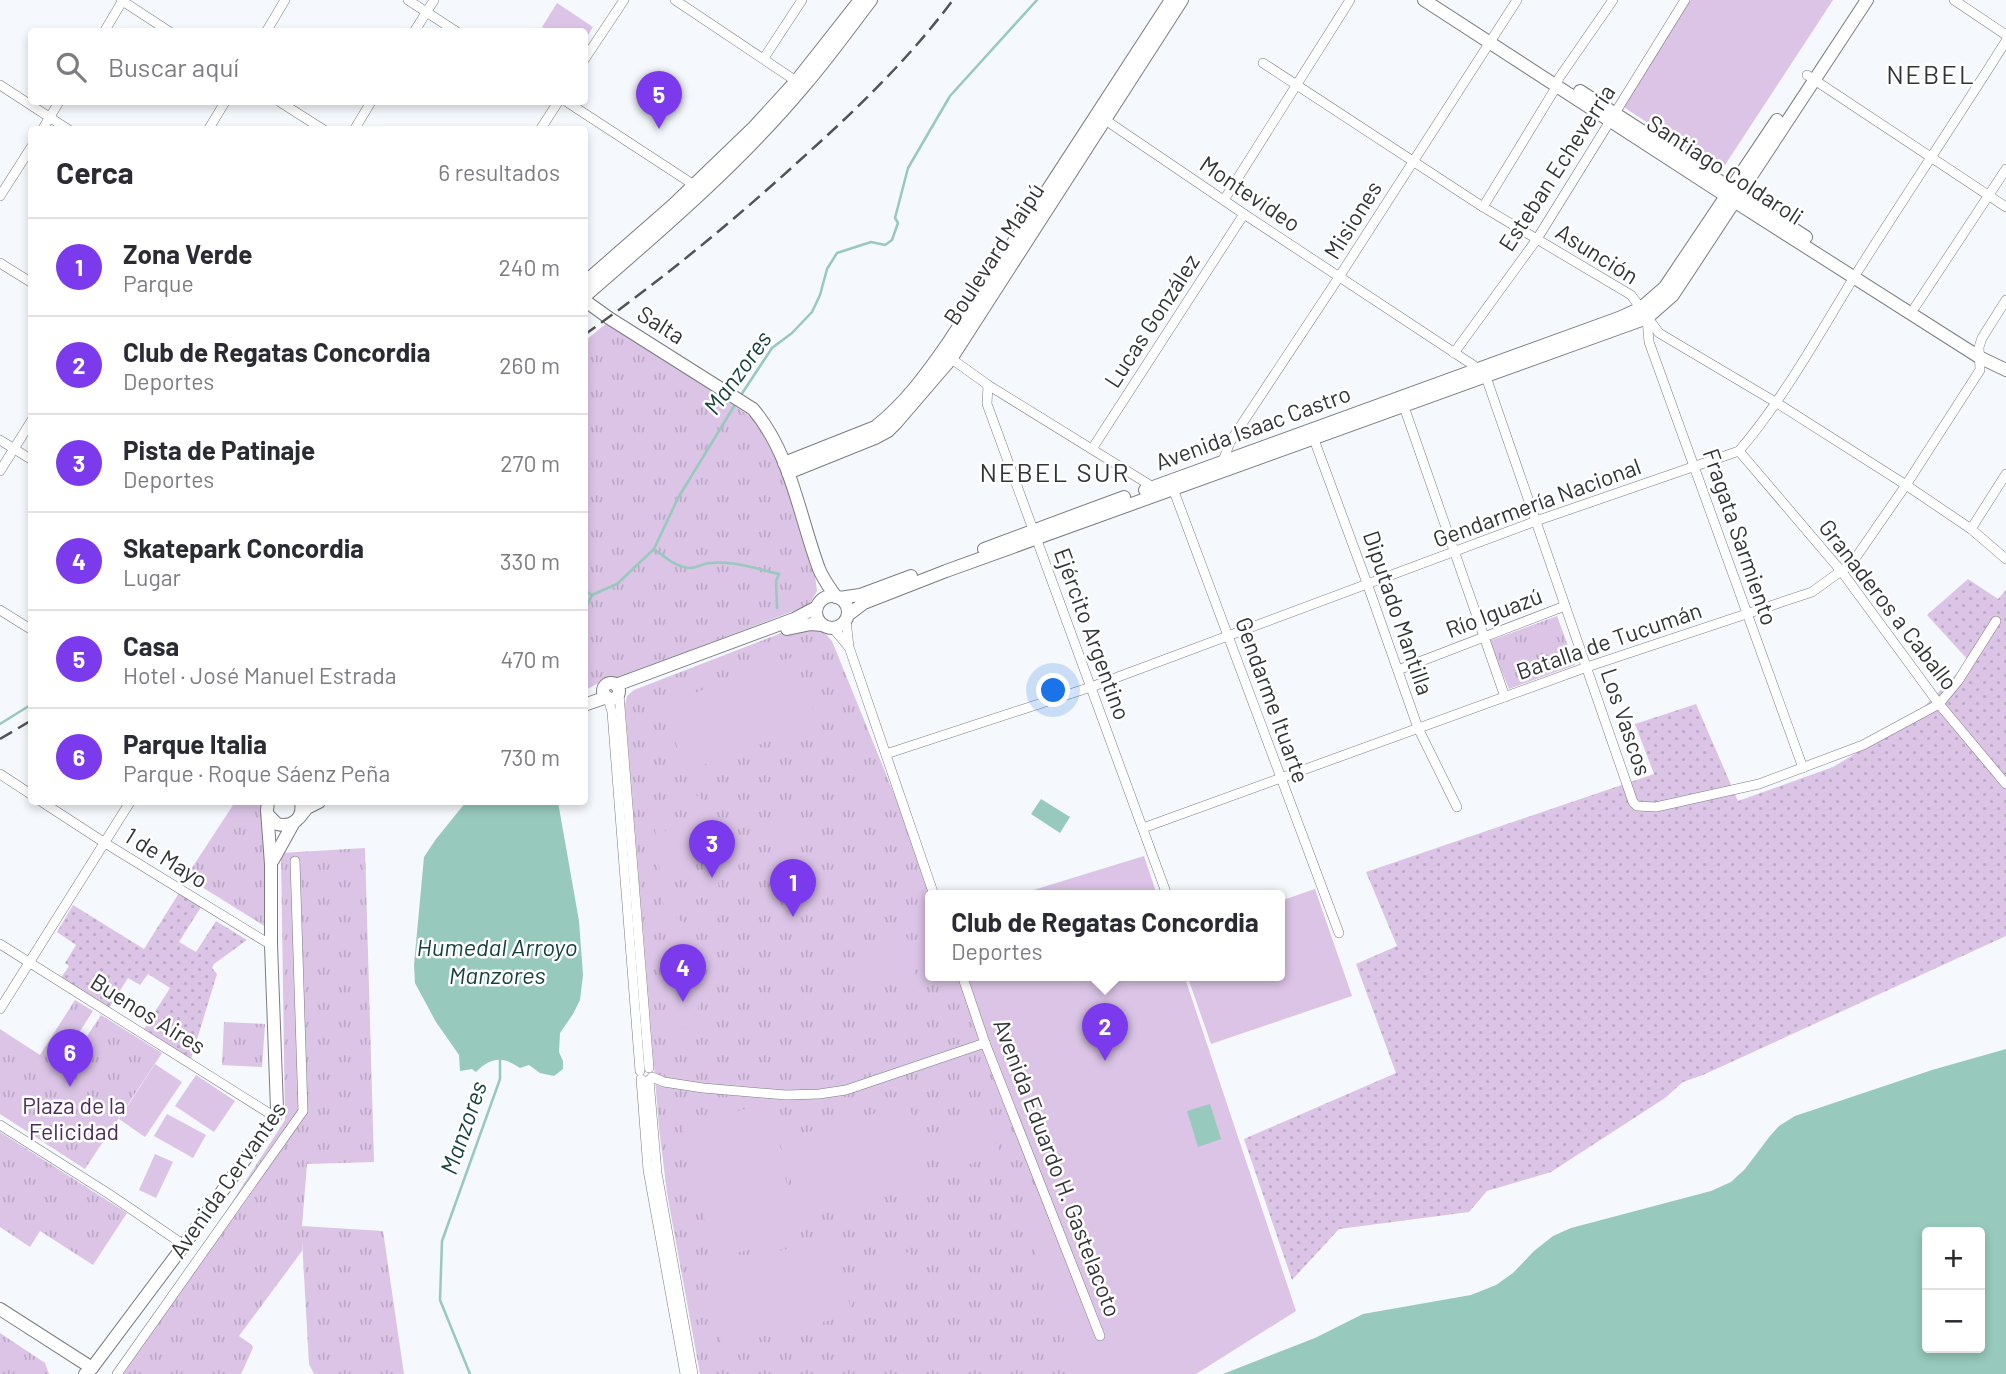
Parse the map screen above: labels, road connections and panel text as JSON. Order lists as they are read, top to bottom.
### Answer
{
  "streets": {
    "main road": [
      "Santiago Coldaroli",
      "Boulevard Maipú",
      "Salta",
      "Avenida Isaac Castro"
    ],
    "street": [
      "Esteban Echeverría",
      "Montevideo",
      "Misiones",
      "Asunción",
      "Lucas González",
      "Gendarmería Nacional",
      "Fragata Sarmiento",
      "Granaderos a Caballo",
      "Diputado Mantilla",
      "Río Iguazú",
      "Ejército Argentino",
      "Batalla de Tucumán",
      "Gendarme Ituarte",
      "Los Vascos",
      "1 de Mayo",
      "Buenos Aires",
      "Avenida Eduardo H. Gastelacoto",
      "Avenida Cervantes"
    ]
  },
  "crossings": [
    ["Esteban Echeverría", "Santiago Coldaroli"],
    ["Esteban Echeverría", "Montevideo"],
    ["Esteban Echeverría", "Asunción"],
    ["Santiago Coldaroli", "Misiones"],
    ["Santiago Coldaroli", "Batalla de Tucumán"],
    ["Montevideo", "Misiones"],
    ["Montevideo", "Boulevard Maipú"],
    ["Montevideo", "Lucas González"],
    ["Montevideo", "Avenida Isaac Castro"],
    ["Montevideo", "Los Vascos"],
    ["Misiones", "Asunción"],
    ["Misiones", "Avenida Isaac Castro"],
    ["Boulevard Maipú", "Salta"],
    ["Asunción", "Avenida Isaac Castro"],
    ["Asunción", "Fragata Sarmiento"],
    ["Asunción", "Batalla de Tucumán"],
    ["Avenida Isaac Castro", "Fragata Sarmiento"],
    ["Avenida Isaac Castro", "Diputado Mantilla"],
    ["Avenida Isaac Castro", "Ejército Argentino"],
    ["Avenida Isaac Castro", "Gendarme Ituarte"],
    ["Avenida Isaac Castro", "Los Vascos"],
    ["Gendarmería Nacional", "Fragata Sarmiento"],
    ["Gendarmería Nacional", "Granaderos a Caballo"],
    ["Gendarmería Nacional", "Diputado Mantilla"],
    ["Gendarmería Nacional", "Ejército Argentino"],
    ["Gendarmería Nacional", "Gendarme Ituarte"],
    ["Gendarmería Nacional", "Los Vascos"],
    ["Fragata Sarmiento", "Batalla de Tucumán"],
    ["Fragata Sarmiento", "Los Vascos"],
    ["Granaderos a Caballo", "Batalla de Tucumán"],
    ["Diputado Mantilla", "Río Iguazú"],
    ["Diputado Mantilla", "Batalla de Tucumán"],
    ["Río Iguazú", "Los Vascos"],
    ["Ejército Argentino", "Batalla de Tucumán"],
    ["Batalla de Tucumán", "Gendarme Ituarte"],
    ["Batalla de Tucumán", "Los Vascos"]
  ],
  "districts": ["NEBEL", "NEBEL SUR"],
  "water": ["Manzores", "Humedal Arroyo Manzores"],
  "parks": ["Plaza de la Felicidad"],
  "page": {
    "search": "Buscar aquí",
    "pins": [
      "5",
      "3",
      "1",
      "4",
      "2",
      "6"
    ],
    "heading": ["Cerca", "6 resultados"],
    "list": [
      {
        "mark": "1",
        "name": "Zona Verde",
        "note": "Parque",
        "value": "240 m"
      },
      {
        "mark": "2",
        "name": "Club de Regatas Concordia",
        "note": "Deportes",
        "value": "260 m"
      },
      {
        "mark": "3",
        "name": "Pista de Patinaje",
        "note": "Deportes",
        "value": "270 m"
      },
      {
        "mark": "4",
        "name": "Skatepark Concordia",
        "note": "Lugar",
        "value": "330 m"
      },
      {
        "mark": "5",
        "name": "Casa",
        "note": "Hotel · José Manuel Estrada",
        "value": "470 m"
      },
      {
        "mark": "6",
        "name": "Parque Italia",
        "note": "Parque · Roque Sáenz Peña",
        "value": "730 m"
      }
    ],
    "popup": ["Club de Regatas Concordia", "Deportes"],
    "map_buttons": ["+", "−"]
  }
}
